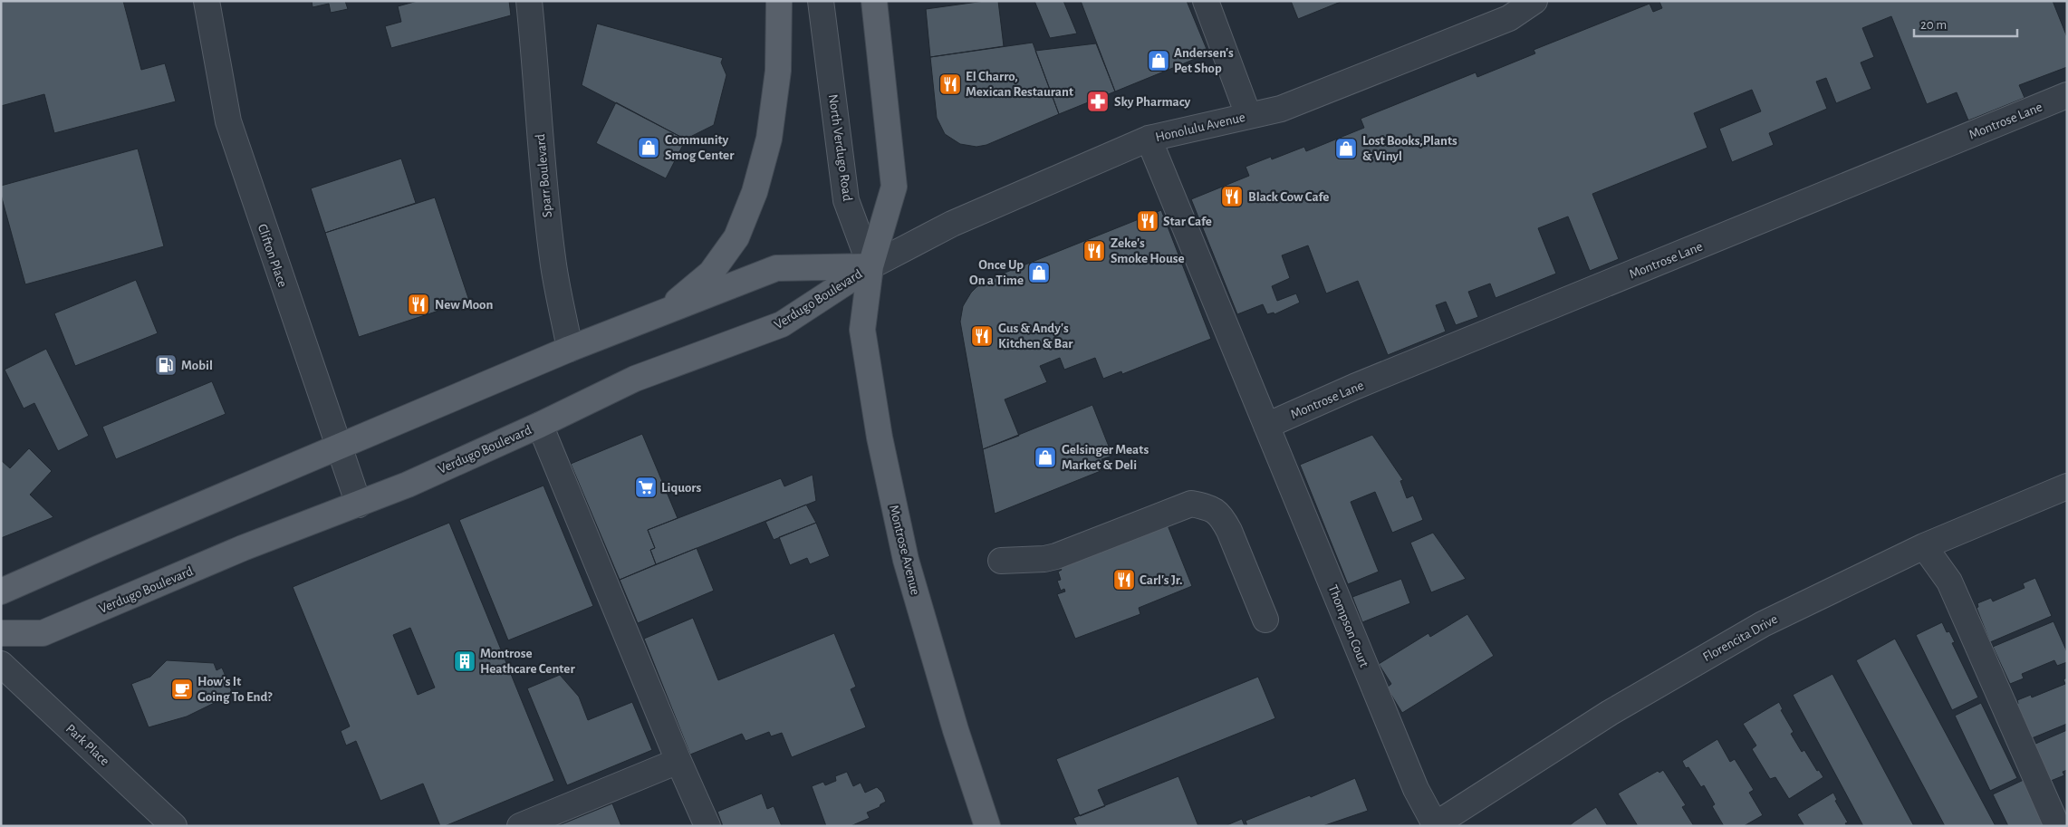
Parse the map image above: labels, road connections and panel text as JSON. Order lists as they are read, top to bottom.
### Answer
{
  "streets": {
    "main road": ["Verdugo Boulevard", "Montrose Avenue"],
    "street": [
      "Montrose Lane",
      "Honolulu Avenue",
      "North Verdugo Road",
      "Sparr Boulevard",
      "Clifton Place",
      "Thompson Court",
      "Florencita Drive",
      "Park Place"
    ]
  },
  "crossings": [
    ["Montrose Lane", "Thompson Court"],
    ["Honolulu Avenue", "North Verdugo Road"],
    ["Honolulu Avenue", "Verdugo Boulevard"],
    ["Honolulu Avenue", "Montrose Avenue"],
    ["Honolulu Avenue", "Thompson Court"],
    ["North Verdugo Road", "Verdugo Boulevard"],
    ["North Verdugo Road", "Montrose Avenue"],
    ["Sparr Boulevard", "Verdugo Boulevard"],
    ["Clifton Place", "Verdugo Boulevard"],
    ["Verdugo Boulevard", "Montrose Avenue"],
    ["Thompson Court", "Florencita Drive"]
  ],
  "places": {
    "shop": [
      "Andersen's Pet Shop",
      "Community Smog Center",
      "Lost Books,Plants & Vinyl",
      "Once Up On a Time",
      "Gelsinger Meats Market & Deli"
    ],
    "restaurant": [
      "El Charro, Mexican Restaurant",
      "Black Cow Cafe",
      "Star Cafe",
      "Zeke's Smoke House",
      "New Moon",
      "Gus & Andy's Kitchen & Bar",
      "Carl's Jr."
    ],
    "pharmacy": ["Sky Pharmacy"],
    "fuel station": ["Mobil"],
    "supermarket": ["Liquors"],
    "building": ["Montrose Heathcare Center"],
    "cafe": ["How's It Going To End?"]
  },
  "scale_bar": "20 m"
}
